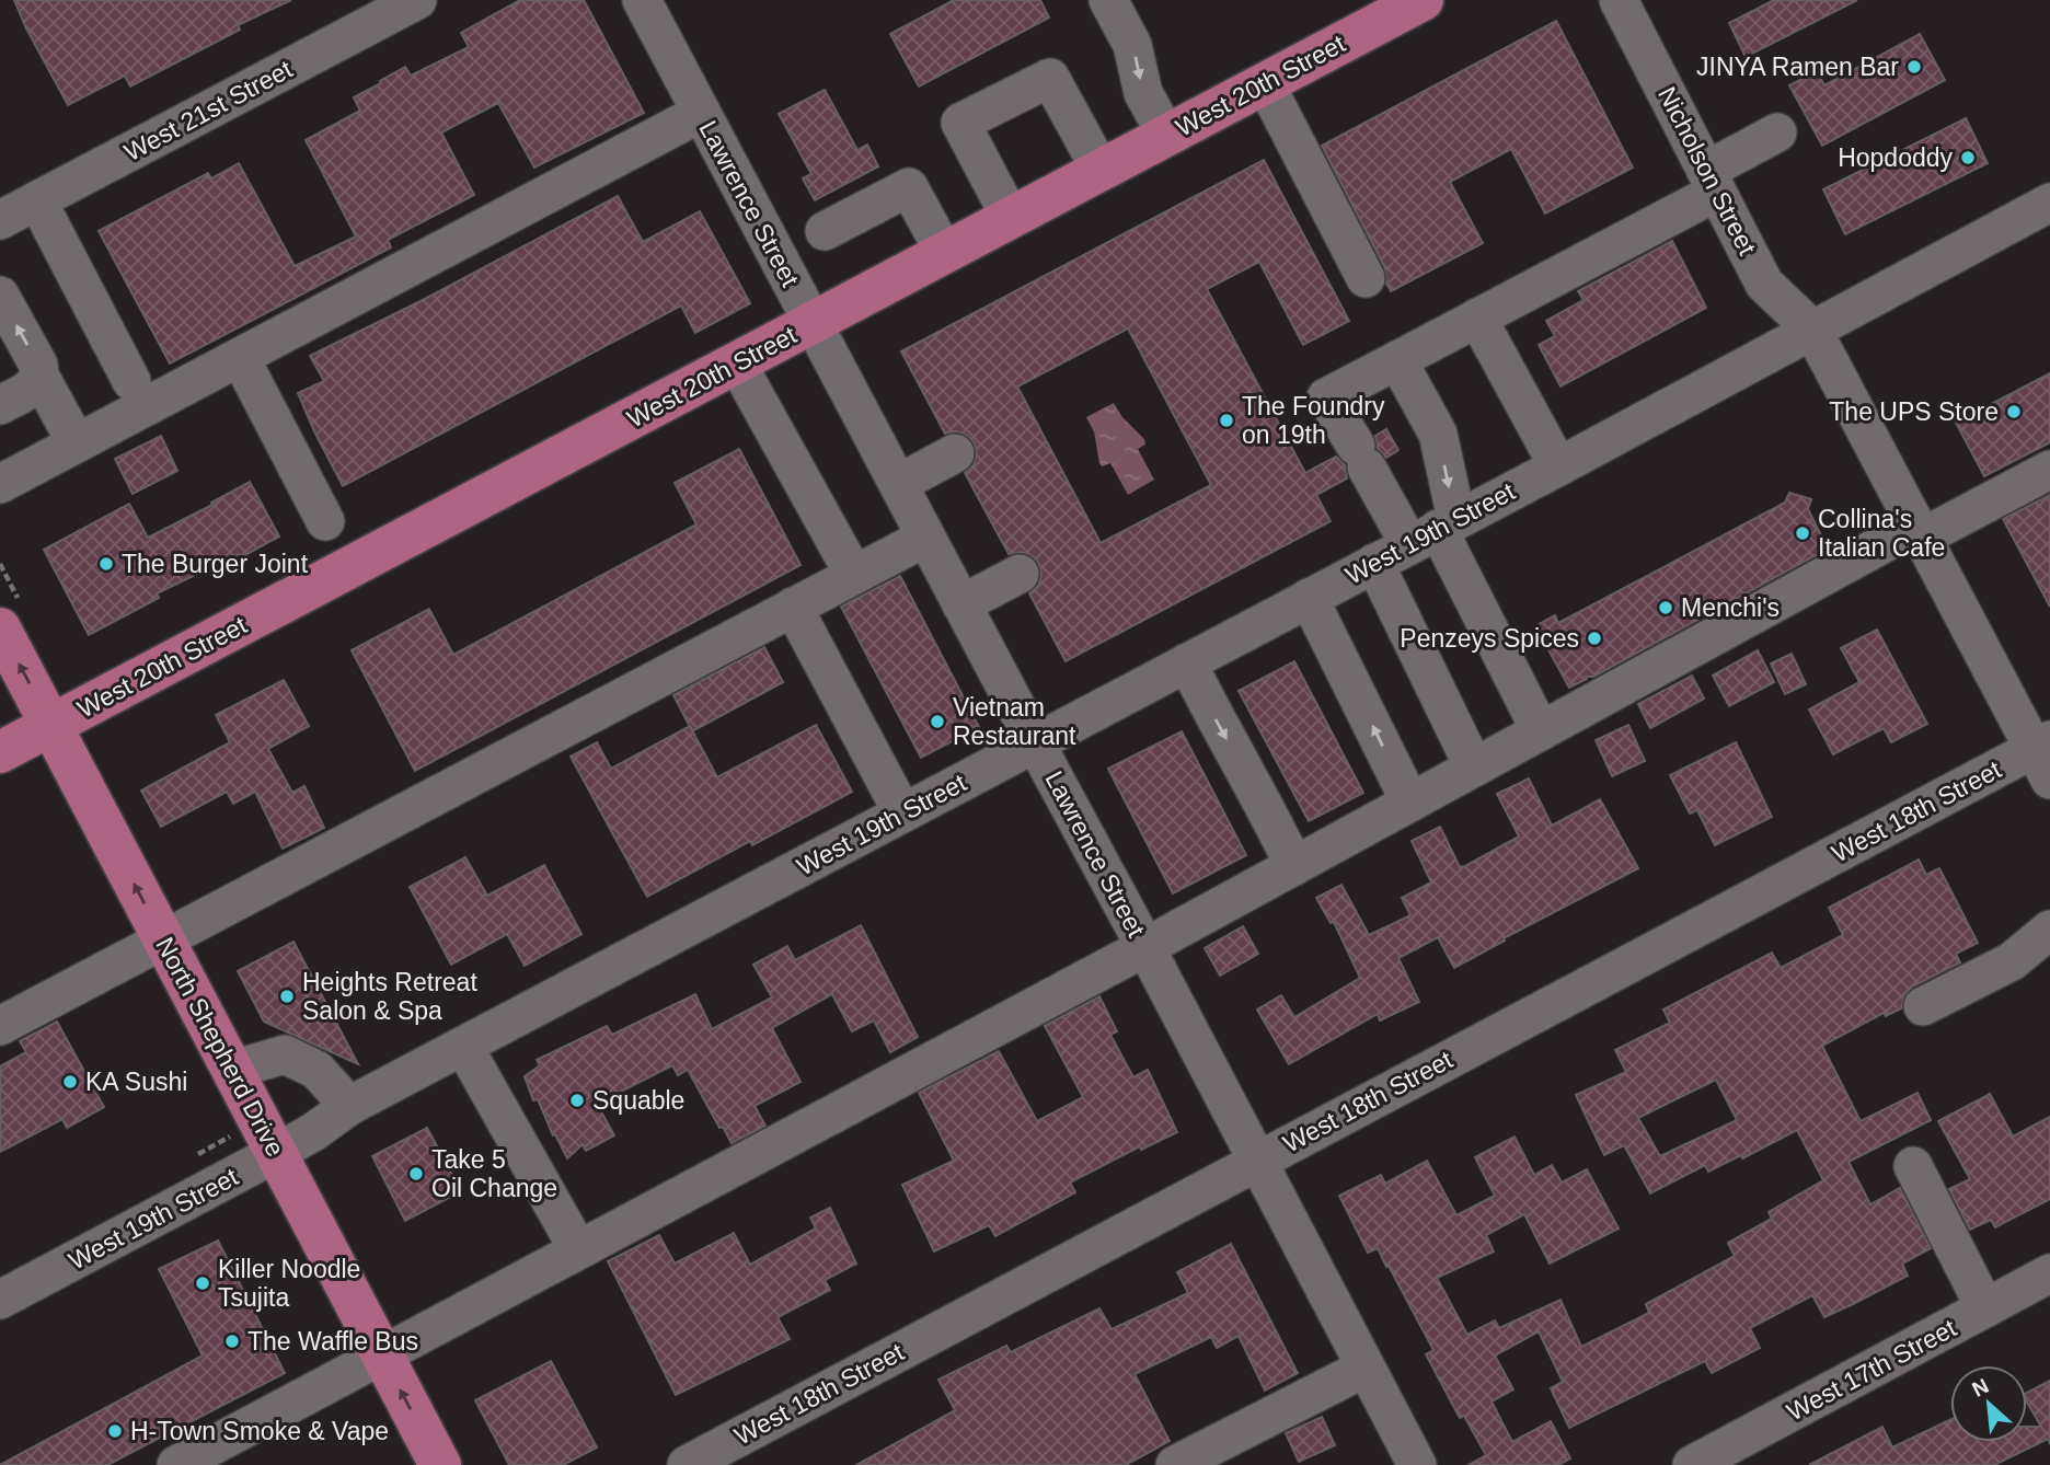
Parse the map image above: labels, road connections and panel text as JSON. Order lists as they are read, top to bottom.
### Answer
{
  "streets": {
    "main road": ["West 20th Street", "North Shepherd Drive"],
    "street": [
      "West 21st Street",
      "Nicholson Street",
      "Lawrence Street",
      "West 19th Street",
      "West 18th Street",
      "West 17th Street"
    ]
  },
  "crossings": [
    ["West 20th Street", "Lawrence Street"],
    ["West 20th Street", "North Shepherd Drive"],
    ["Nicholson Street", "West 19th Street"],
    ["Nicholson Street", "West 18th Street"],
    ["Lawrence Street", "West 19th Street"],
    ["Lawrence Street", "West 18th Street"],
    ["West 19th Street", "North Shepherd Drive"]
  ],
  "one_way": ["North Shepherd Drive"],
  "places": [
    "JINYA Ramen Bar",
    "Hopdoddy",
    "The UPS Store",
    "The Foundry on 19th",
    "Collina's Italian Cafe",
    "The Burger Joint",
    "Menchi's",
    "Penzeys Spices",
    "Vietnam Restaurant",
    "Heights Retreat Salon & Spa",
    "KA Sushi",
    "Squable",
    "Take 5 Oil Change",
    "Killer Noodle Tsujita",
    "The Waffle Bus",
    "H-Town Smoke & Vape"
  ],
  "north": "top left"
}
